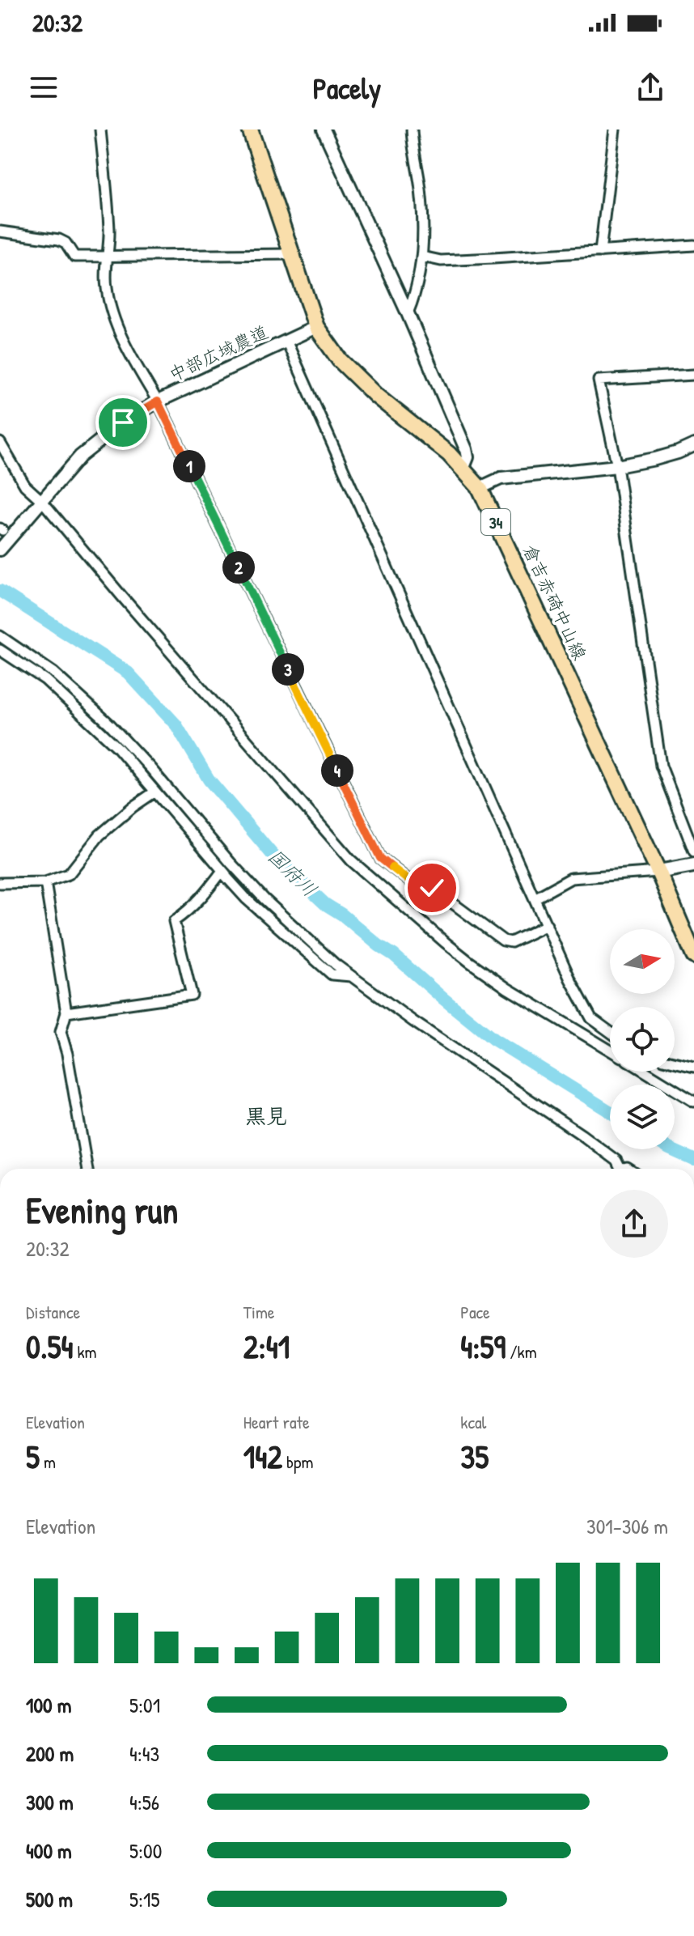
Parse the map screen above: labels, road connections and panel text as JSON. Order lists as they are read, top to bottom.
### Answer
{
  "streets": {
    "main road": ["34", "倉吉赤碕中山線"],
    "street": ["中部広域農道"]
  },
  "crossings": [
    ["中部広域農道", "倉吉赤碕中山線"]
  ],
  "districts": ["黒見"],
  "water": ["国府川"],
  "north": "right",
  "page": {
    "status": "20:32",
    "header": "Pacely",
    "pins": [
      "1",
      "2",
      "3",
      "4"
    ],
    "heading": ["Evening run", "20:32"],
    "stats": [
      ["Distance", "0.54 km"],
      ["Time", "2:41"],
      ["Pace", "4:59 /km"],
      ["Elevation", "5 m"],
      ["Heart rate", "142 bpm"],
      ["kcal", "35"]
    ],
    "chart": ["Elevation", "301–306 m"],
    "list": [
      {
        "name": "100 m",
        "note": "5:01"
      },
      {
        "name": "200 m",
        "note": "4:43"
      },
      {
        "name": "300 m",
        "note": "4:56"
      },
      {
        "name": "400 m",
        "note": "5:00"
      },
      {
        "name": "500 m",
        "note": "5:15"
      }
    ]
  }
}
